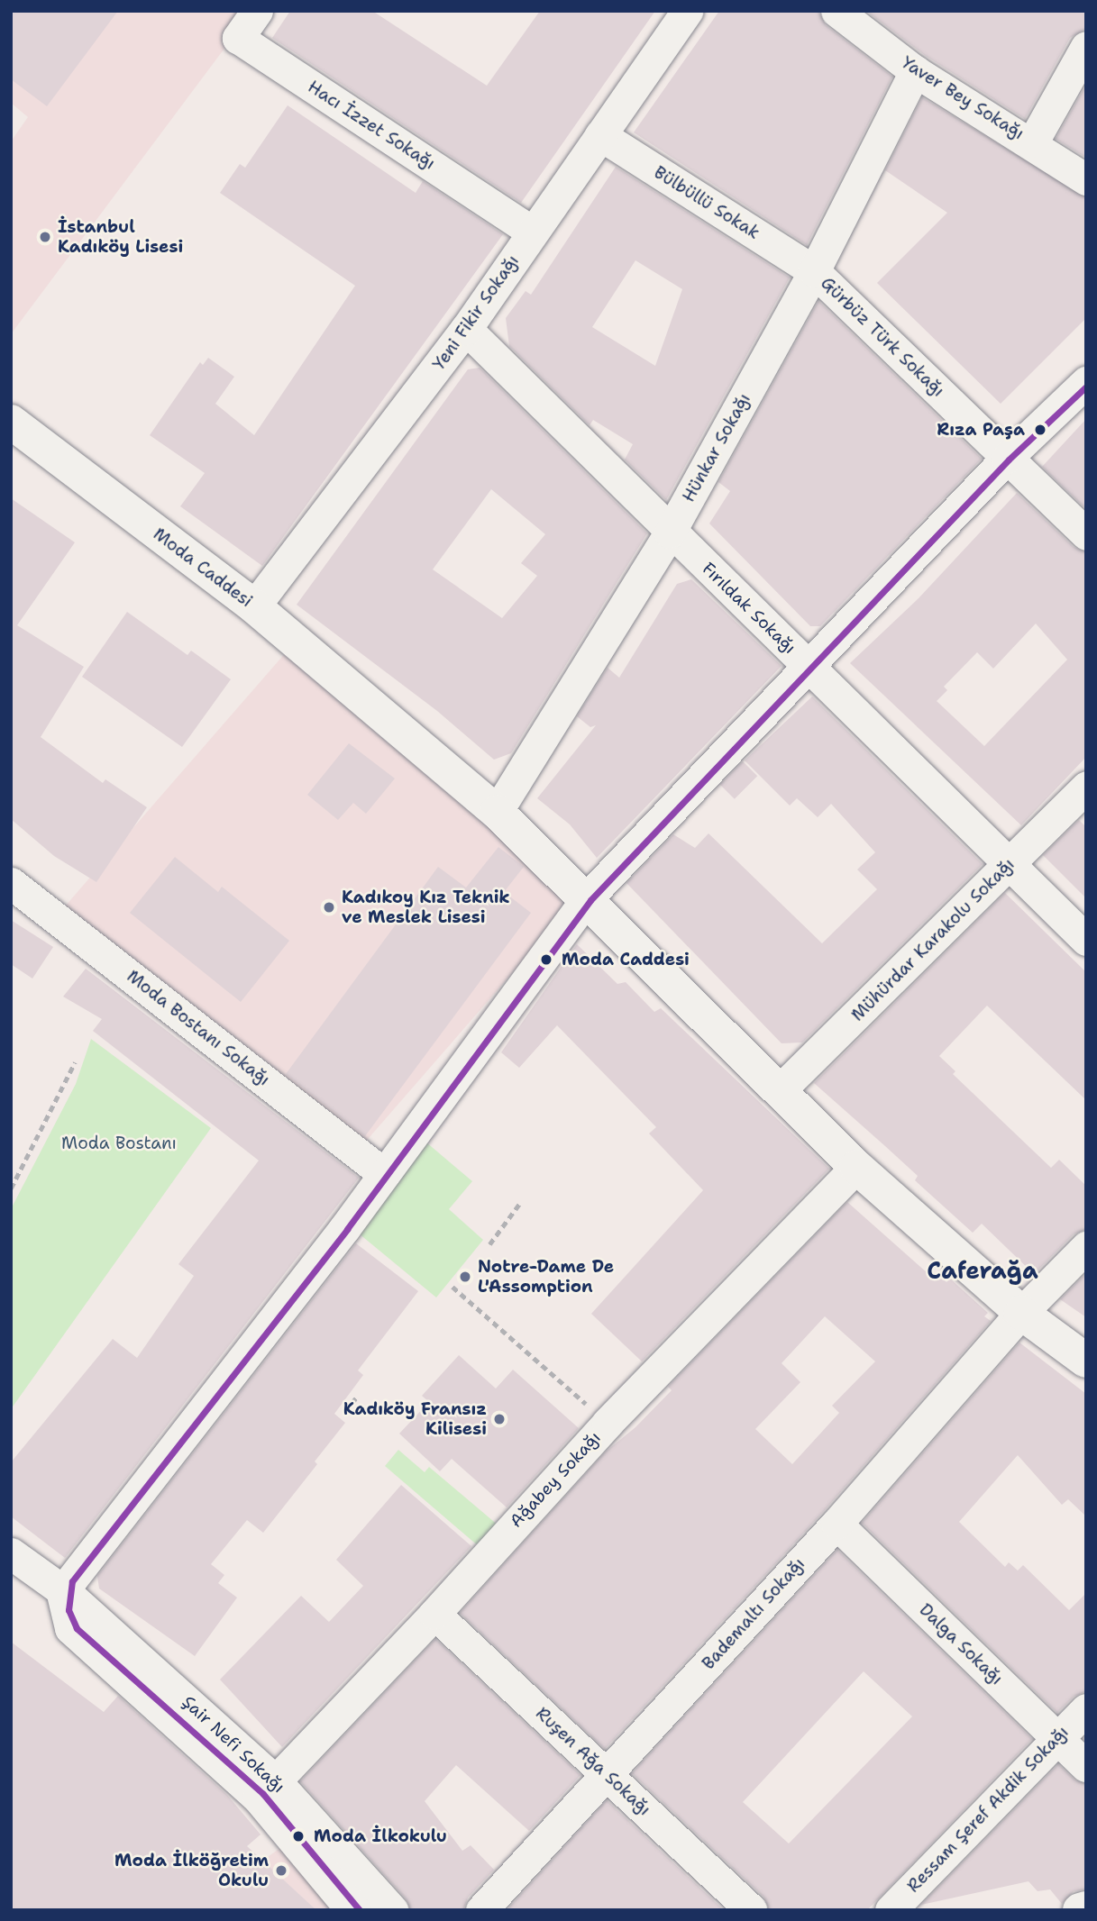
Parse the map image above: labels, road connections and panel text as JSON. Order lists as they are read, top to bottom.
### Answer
{
  "streets": {
    "street": [
      "Yaver Bey Sokağı",
      "Hacı İzzet Sokağı",
      "Bülbüllü Sokak",
      "Yeni Fikir Sokağı",
      "Gürbüz Türk Sokağı",
      "Hünkar Sokağı",
      "Moda Caddesi",
      "Fırıldak Sokağı",
      "Mühürdar Karakolu Sokağı",
      "Moda Bostanı Sokağı",
      "Ağabey Sokağı",
      "Bademaltı Sokağı",
      "Dalga Sokağı",
      "Şair Nefi Sokağı",
      "Ruşen Ağa Sokağı",
      "Ressam Şeref Akdik Sokağı"
    ]
  },
  "crossings": [
    ["Yaver Bey Sokağı", "Hünkar Sokağı"],
    ["Hacı İzzet Sokağı", "Yeni Fikir Sokağı"],
    ["Bülbüllü Sokak", "Yeni Fikir Sokağı"],
    ["Bülbüllü Sokak", "Gürbüz Türk Sokağı"],
    ["Bülbüllü Sokak", "Hünkar Sokağı"],
    ["Yeni Fikir Sokağı", "Moda Caddesi"],
    ["Yeni Fikir Sokağı", "Fırıldak Sokağı"],
    ["Gürbüz Türk Sokağı", "Hünkar Sokağı"],
    ["Hünkar Sokağı", "Moda Caddesi"],
    ["Hünkar Sokağı", "Fırıldak Sokağı"],
    ["Moda Caddesi", "Mühürdar Karakolu Sokağı"],
    ["Moda Caddesi", "Ağabey Sokağı"],
    ["Moda Caddesi", "Bademaltı Sokağı"],
    ["Fırıldak Sokağı", "Mühürdar Karakolu Sokağı"],
    ["Ağabey Sokağı", "Şair Nefi Sokağı"],
    ["Ağabey Sokağı", "Ruşen Ağa Sokağı"],
    ["Bademaltı Sokağı", "Dalga Sokağı"],
    ["Bademaltı Sokağı", "Ruşen Ağa Sokağı"],
    ["Dalga Sokağı", "Ressam Şeref Akdik Sokağı"]
  ],
  "districts": ["Caferağa"],
  "parks": ["Moda Bostanı"],
  "places": [
    "İstanbul Kadıköy Lisesi",
    "Rıza Paşa",
    "Kadıkoy Kız Teknik ve Meslek Lisesi",
    "Moda Caddesi",
    "Notre-Dame De L'Assomption",
    "Kadıköy Fransız Kilisesi",
    "Moda İlkokulu",
    "Moda İlköğretim Okulu"
  ]
}
